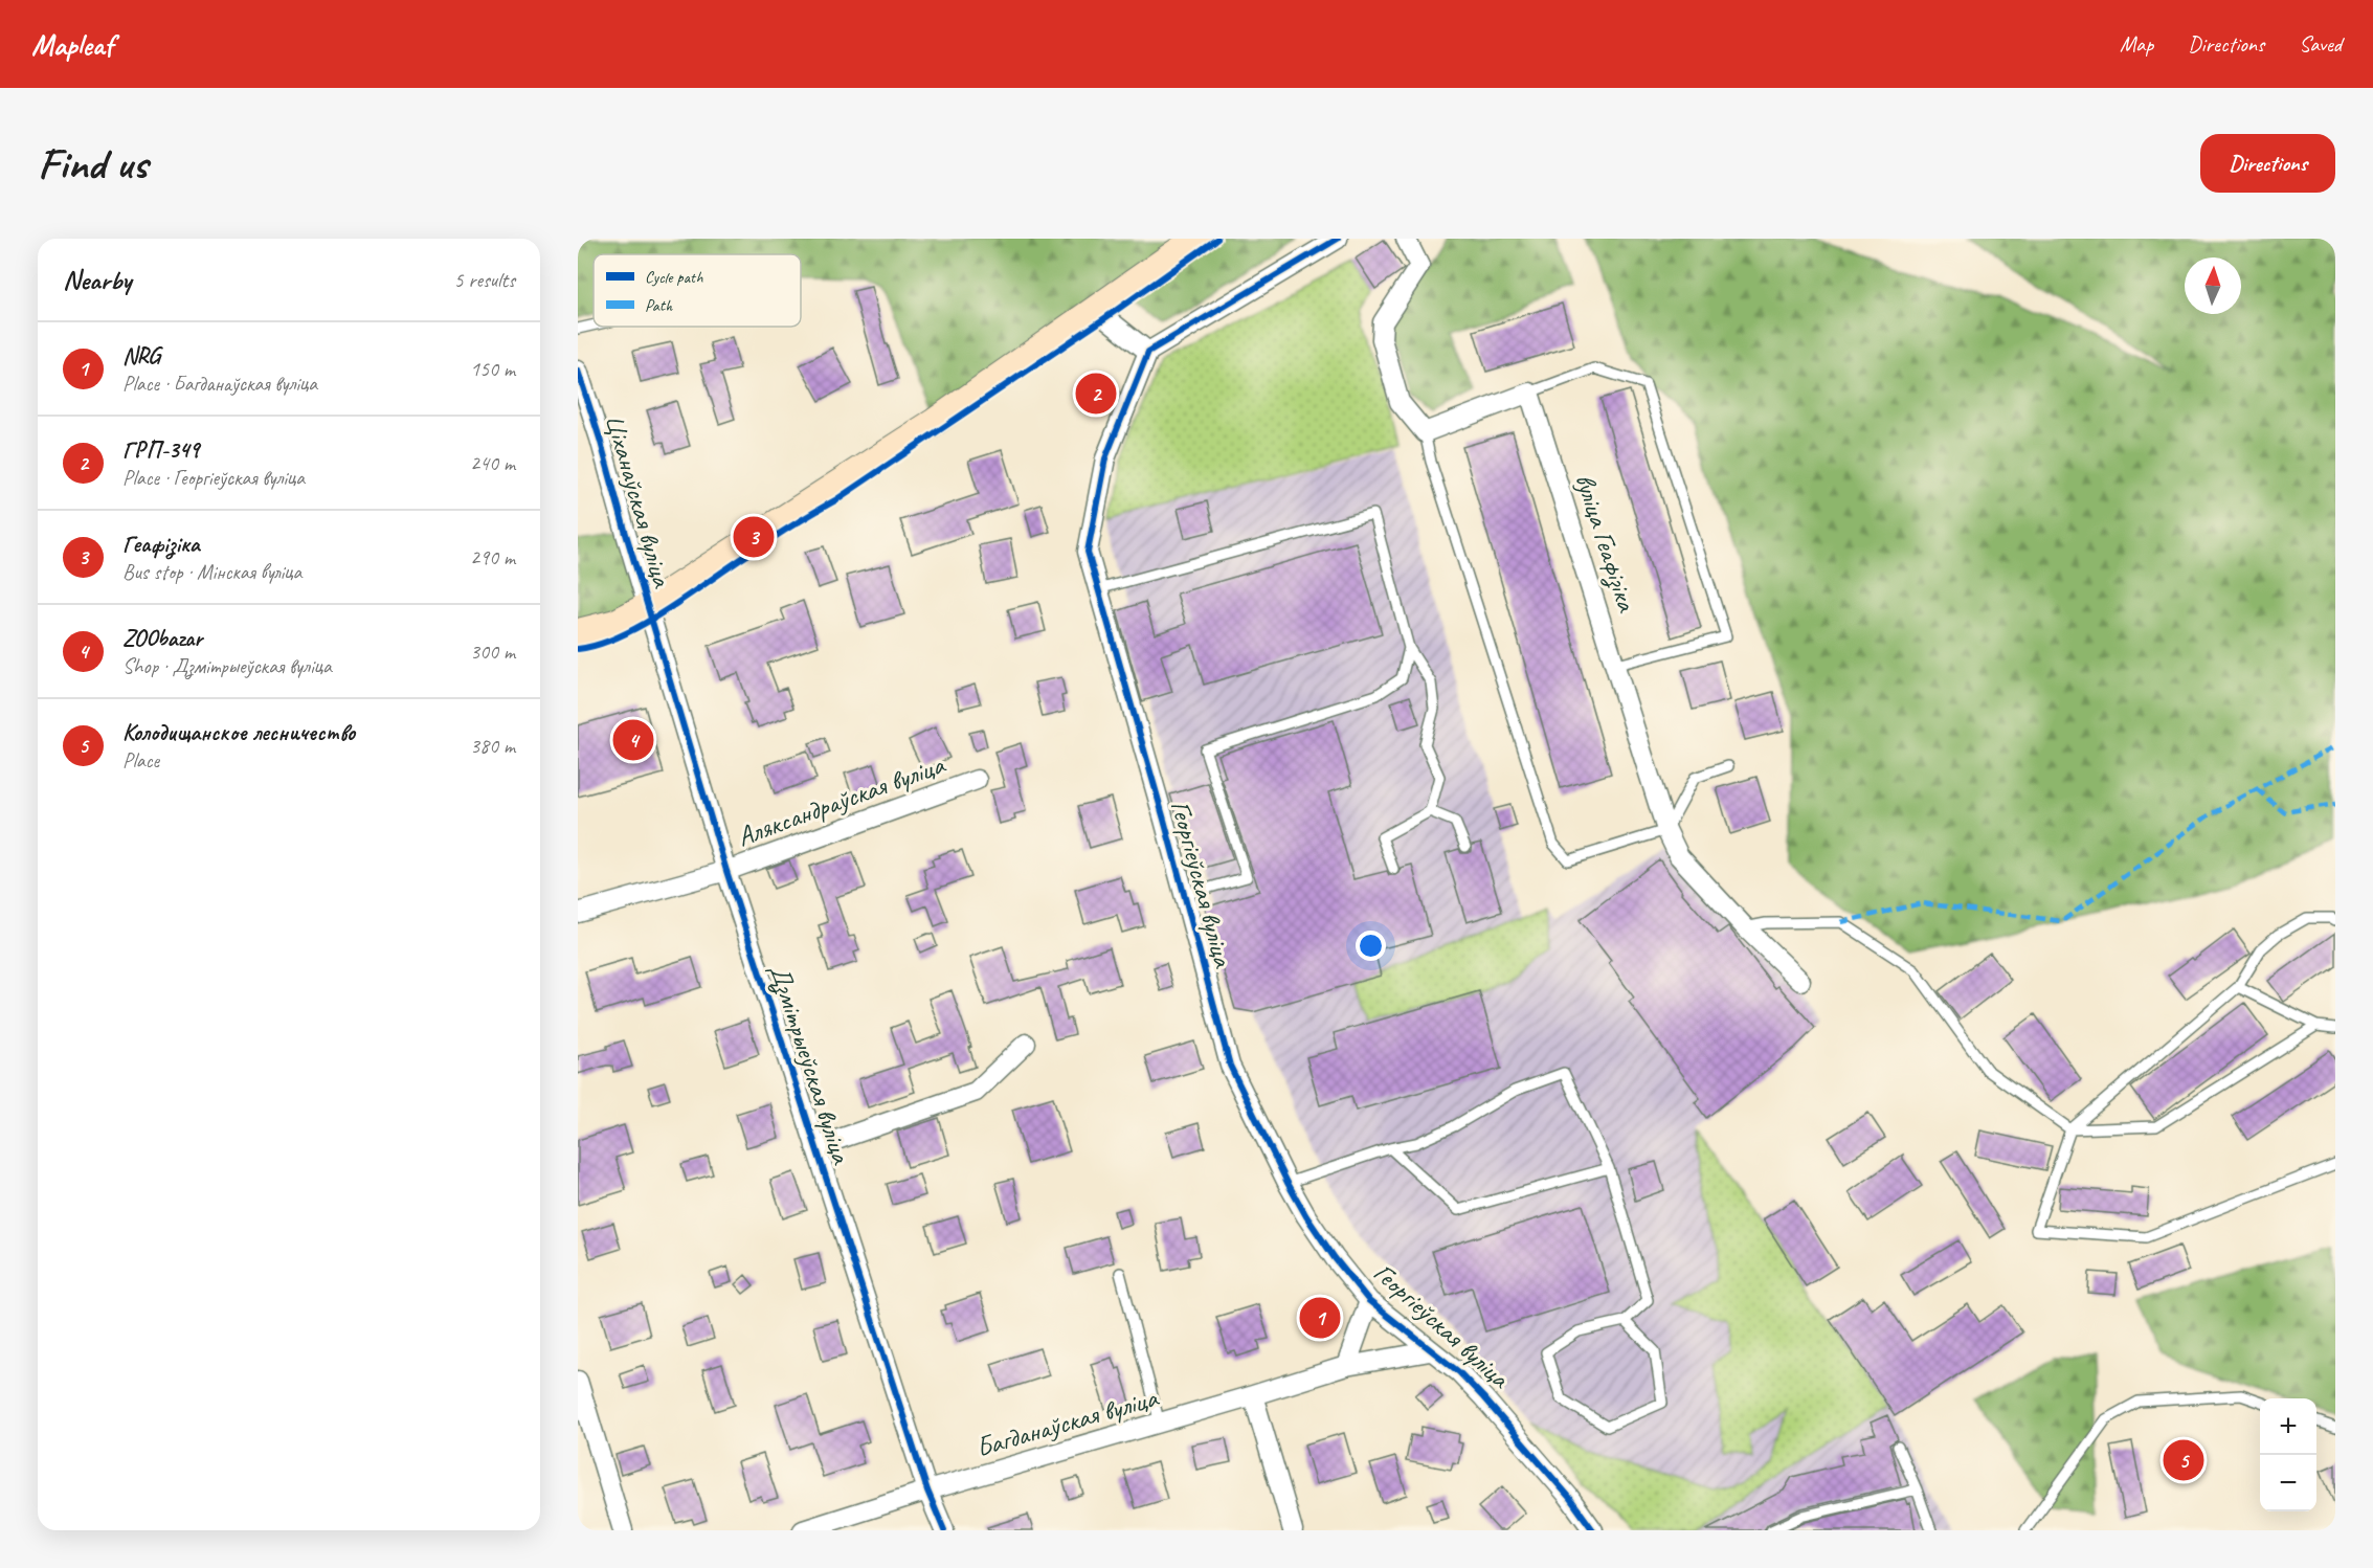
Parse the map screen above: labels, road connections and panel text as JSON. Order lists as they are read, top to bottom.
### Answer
{
  "streets": {
    "street": [
      "Ціханаўская вуліца",
      "вуліца Геафізіка",
      "Аляксандраўская вуліца",
      "Георгіеўская вуліца",
      "Дзмітрыеўская вуліца",
      "Багданаўская вуліца"
    ]
  },
  "crossings": [
    ["Ціханаўская вуліца", "Дзмітрыеўская вуліца"],
    ["Аляксандраўская вуліца", "Дзмітрыеўская вуліца"],
    ["Георгіеўская вуліца", "Багданаўская вуліца"],
    ["Дзмітрыеўская вуліца", "Багданаўская вуліца"]
  ],
  "legend": ["Cycle path", "Path"],
  "north": "top",
  "page": {
    "header": "Mapleaf",
    "nav": ["Map", "Directions", "Saved"],
    "buttons": "Directions",
    "title": "Find us",
    "heading": ["Nearby", "5 results"],
    "list": [
      {
        "mark": "1",
        "name": "NRG",
        "note": "Place · Багданаўская вуліца",
        "value": "150 m"
      },
      {
        "mark": "2",
        "name": "ГРП-349",
        "note": "Place · Георгіеўская вуліца",
        "value": "240 m"
      },
      {
        "mark": "3",
        "name": "Геафізіка",
        "note": "Bus stop · Мінская вуліца",
        "value": "290 m"
      },
      {
        "mark": "4",
        "name": "ZOObazar",
        "note": "Shop · Дзмітрыеўская вуліца",
        "value": "300 m"
      },
      {
        "mark": "5",
        "name": "Колодищанское лесничество",
        "note": "Place",
        "value": "380 m"
      }
    ],
    "pins": [
      "2",
      "3",
      "4",
      "1",
      "5"
    ],
    "map_buttons": ["+", "−"]
  }
}
